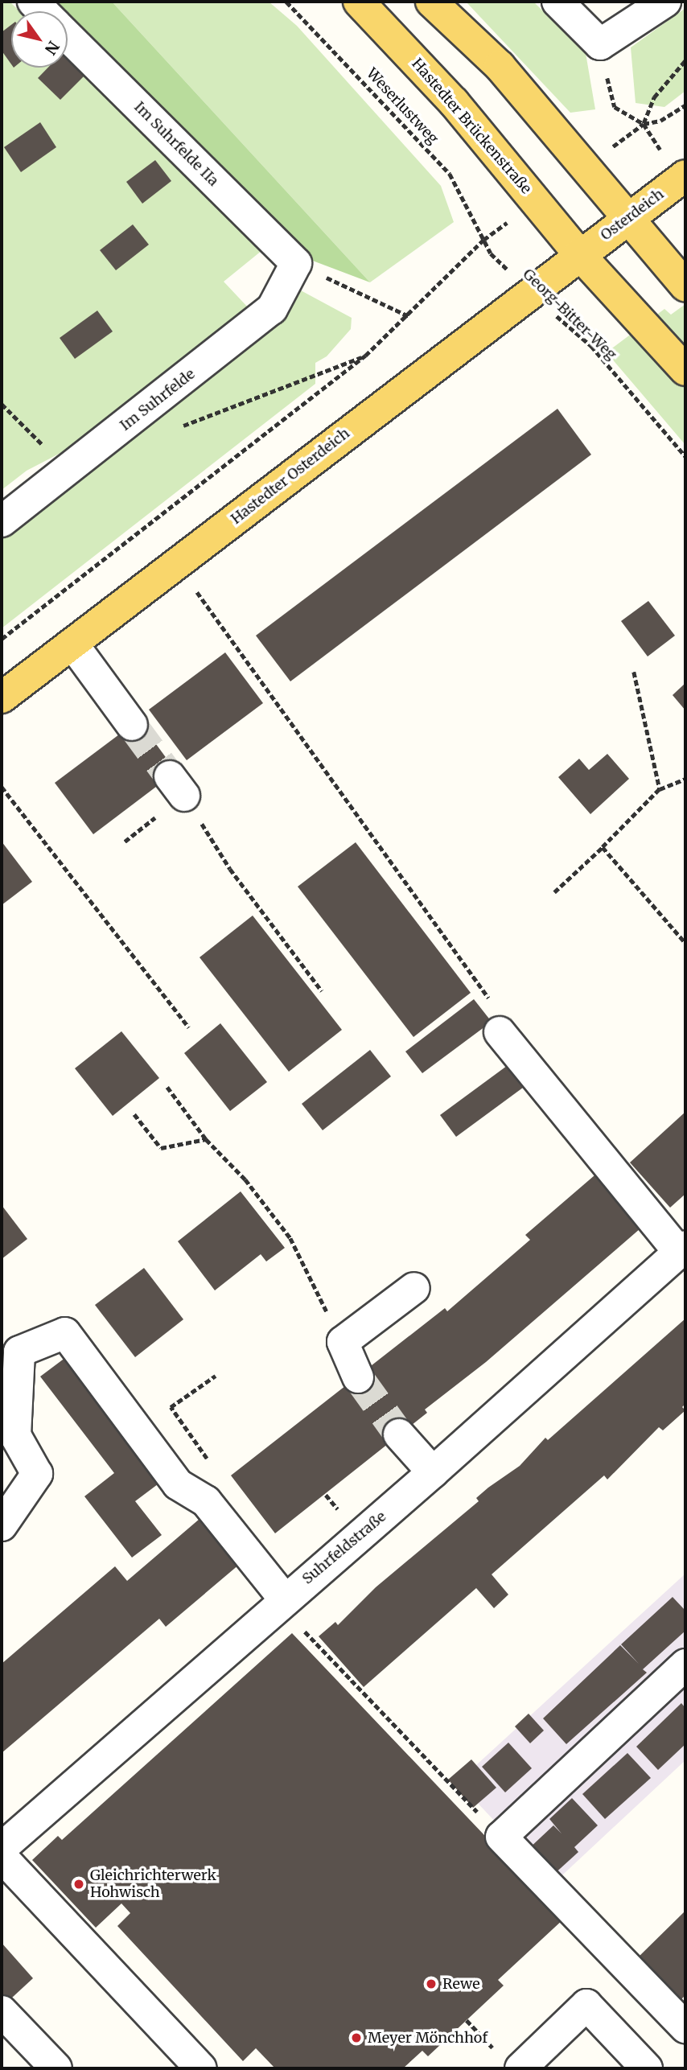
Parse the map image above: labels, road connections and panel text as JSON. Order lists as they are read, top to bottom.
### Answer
{
  "streets": {
    "main road": ["Hastedter Brückenstraße", "Osterdeich", "Hastedter Osterdeich"],
    "street": ["Im Suhrfelde IIa", "Im Suhrfelde", "Suhrfeldstraße"],
    "path": ["Weserlustweg", "Georg-Bitter-Weg"]
  },
  "crossings": [
    ["Weserlustweg", "Georg-Bitter-Weg"],
    ["Hastedter Brückenstraße", "Osterdeich"],
    ["Hastedter Brückenstraße", "Hastedter Osterdeich"],
    ["Im Suhrfelde IIa", "Im Suhrfelde"],
    ["Osterdeich", "Hastedter Osterdeich"],
    ["Georg-Bitter-Weg", "Hastedter Osterdeich"]
  ],
  "places": ["Gleichrichterwerk Hohwisch", "Rewe", "Meyer Mönchhof"],
  "north": "bottom right"
}
